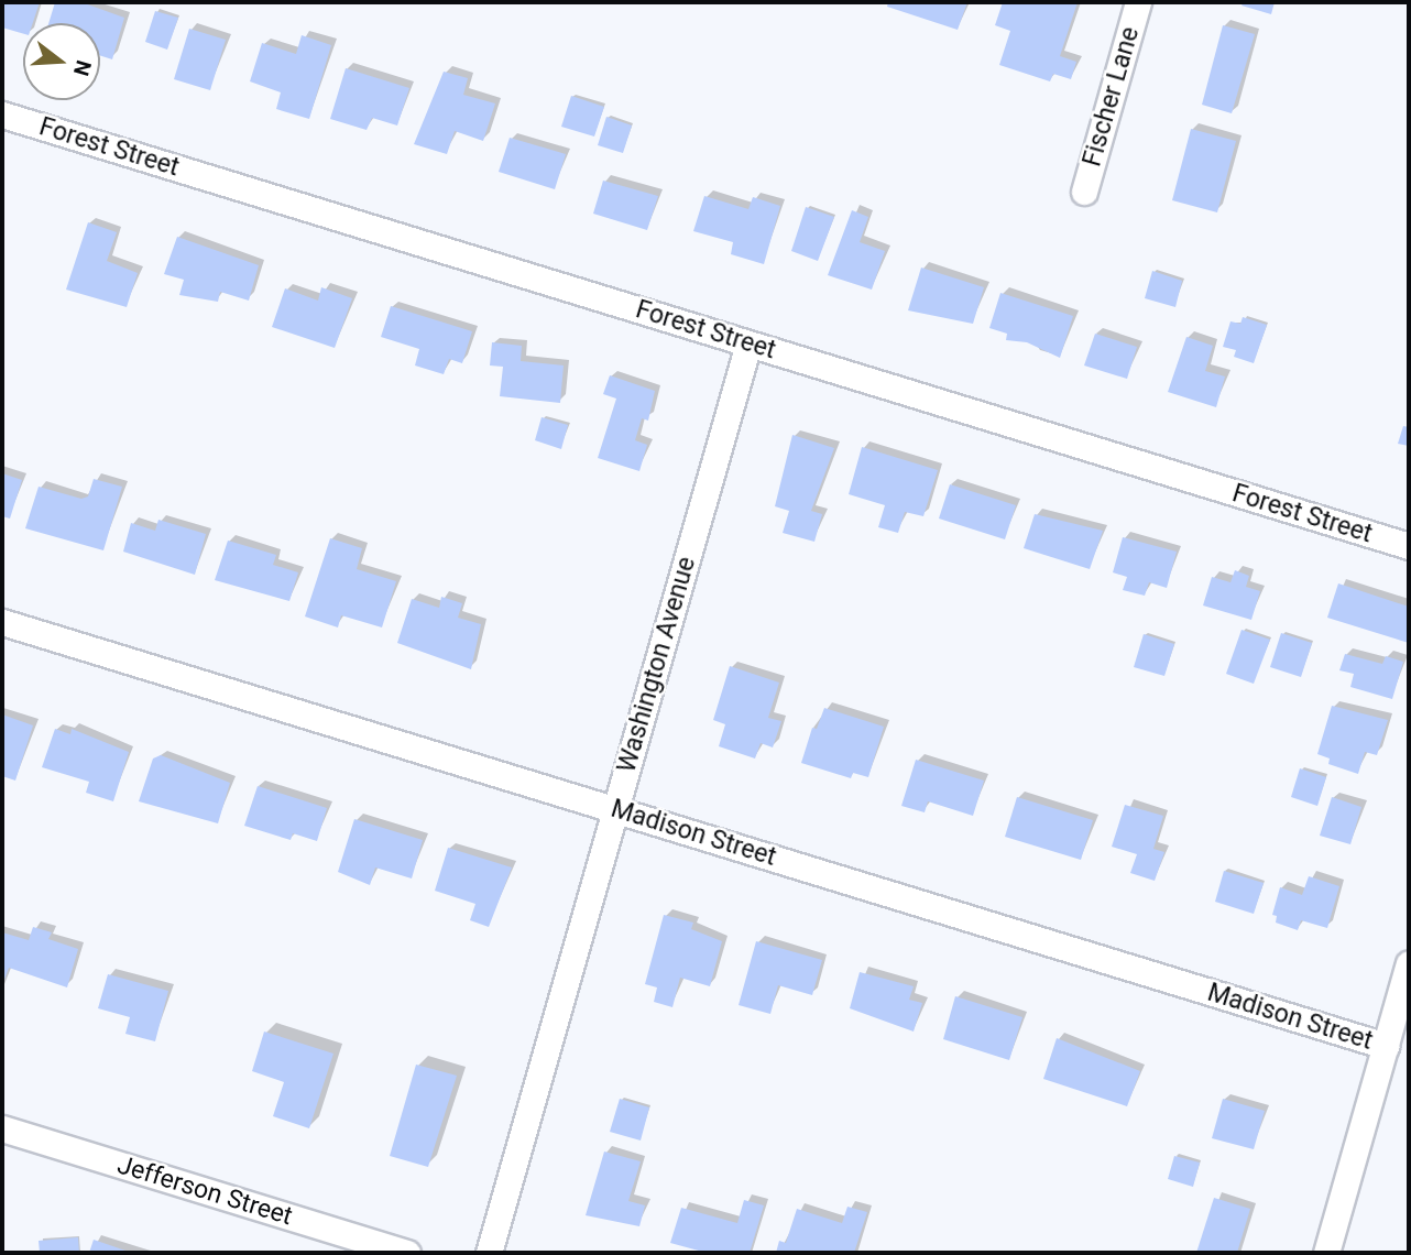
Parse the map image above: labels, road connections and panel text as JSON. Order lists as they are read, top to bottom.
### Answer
{
  "streets": {
    "street": [
      "Fischer Lane",
      "Forest Street",
      "Washington Avenue",
      "Madison Street",
      "Jefferson Street"
    ]
  },
  "crossings": [
    ["Forest Street", "Washington Avenue"],
    ["Washington Avenue", "Madison Street"]
  ],
  "north": "right"
}
